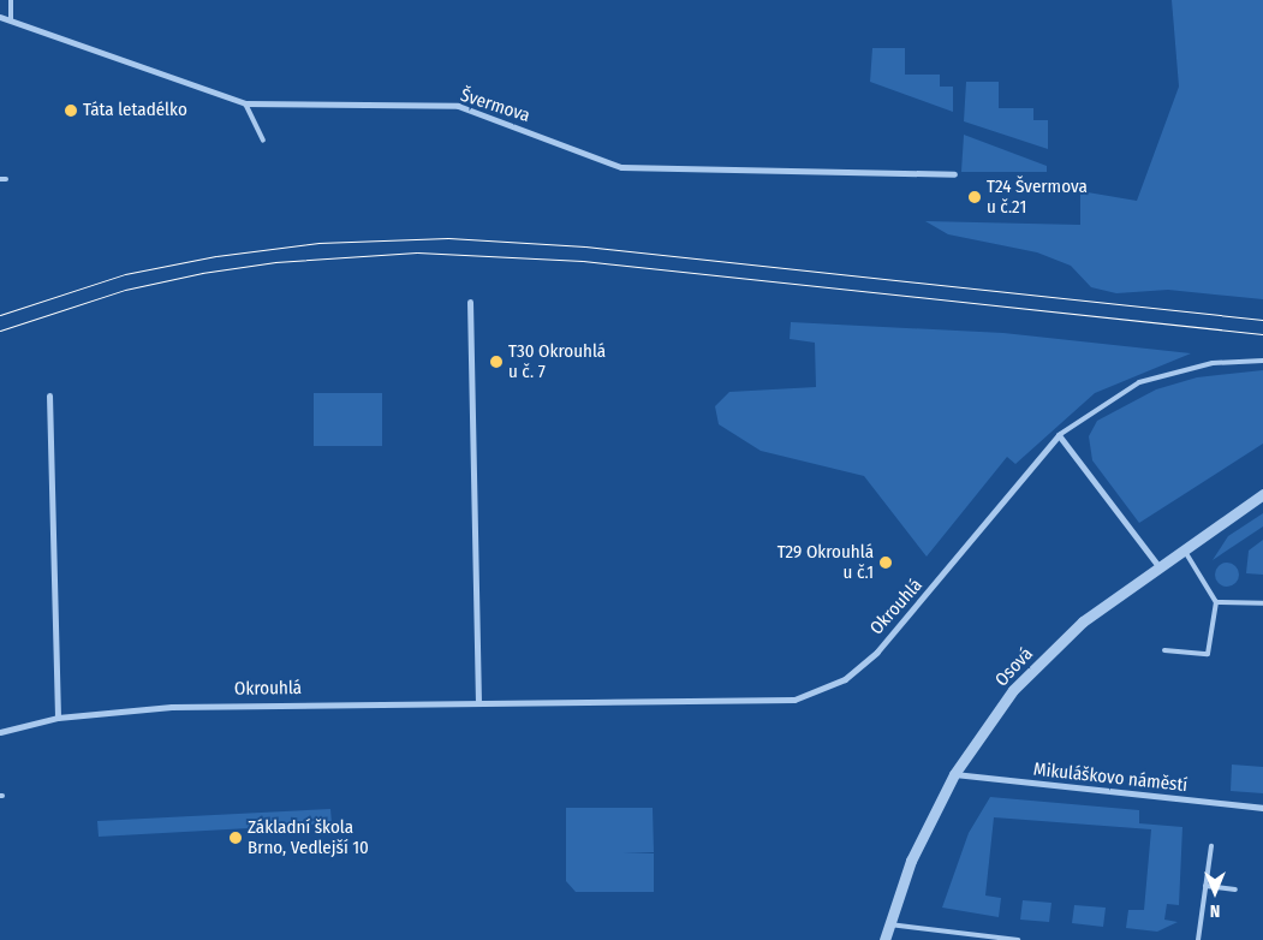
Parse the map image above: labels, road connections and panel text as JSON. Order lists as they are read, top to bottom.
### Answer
{
  "streets": {
    "street": [
      "Švermova",
      "Okrouhlá",
      "Osová",
      "Mikuláškovo náměstí"
    ]
  },
  "crossings": [
    ["Osová", "Mikuláškovo náměstí"]
  ],
  "places": [
    "Táta letadélko",
    "T24 Švermova u č.21",
    "T30 Okrouhlá u č. 7",
    "T29 Okrouhlá u č.1",
    "Základní škola Brno, Vedlejší 10"
  ],
  "north": "bottom"
}
